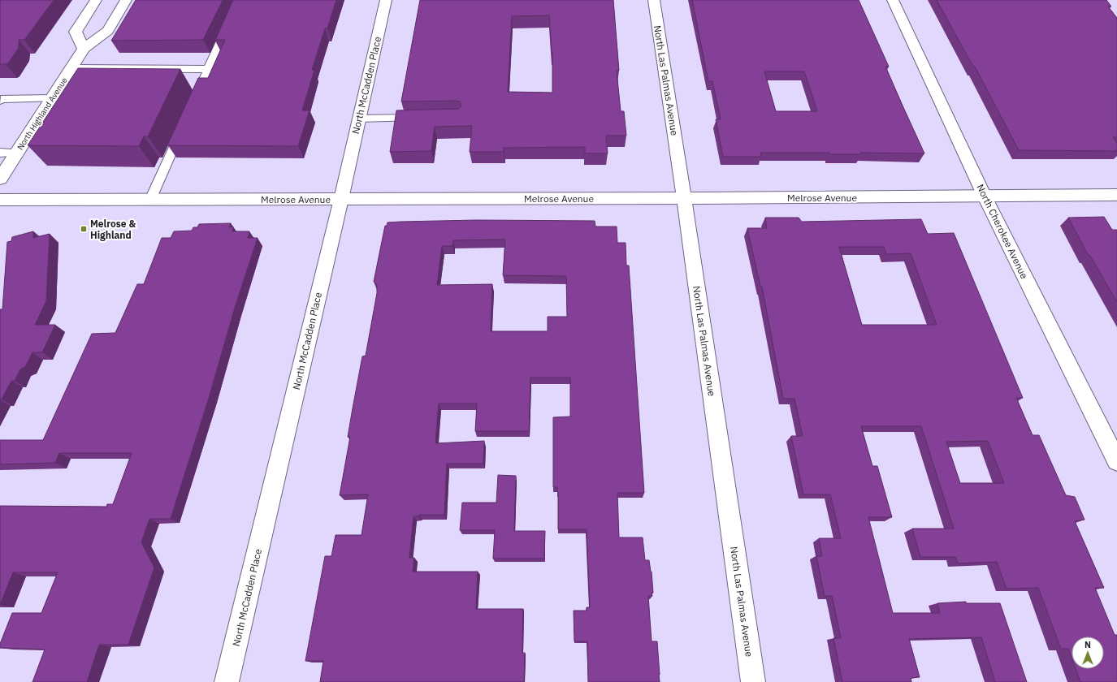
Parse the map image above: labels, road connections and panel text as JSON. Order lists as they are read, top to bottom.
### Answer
{
  "streets": {
    "street": [
      "North Las Palmas Avenue",
      "North McCadden Place",
      "North Highland Avenue",
      "Melrose Avenue",
      "North Cherokee Avenue"
    ]
  },
  "crossings": [
    ["North Las Palmas Avenue", "Melrose Avenue"],
    ["North McCadden Place", "Melrose Avenue"],
    ["Melrose Avenue", "North Cherokee Avenue"]
  ],
  "places": {
    "transit": ["Melrose & Highland"]
  },
  "north": "top"
}
